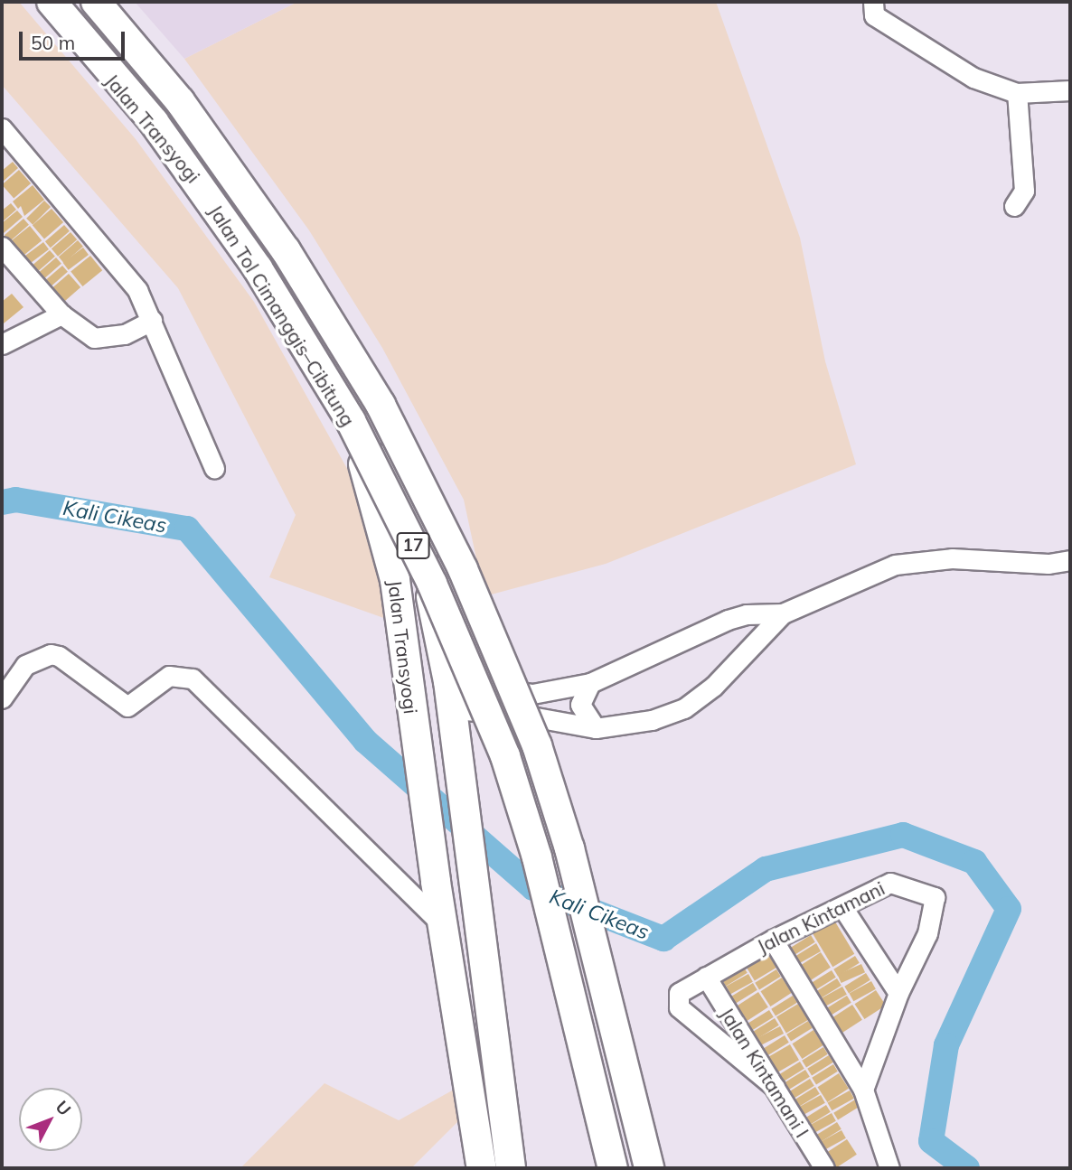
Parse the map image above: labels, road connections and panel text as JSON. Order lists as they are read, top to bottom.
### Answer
{
  "streets": {
    "highway": ["Jalan Transyogi", "Jalan Tol Cimanggis–Cibitung", "17"],
    "street": ["Jalan Kintamani", "Jalan Kintamani I"]
  },
  "crossings": [
    ["Jalan Transyogi", "Jalan Tol Cimanggis–Cibitung"],
    ["Jalan Kintamani", "Jalan Kintamani I"]
  ],
  "water": ["Kali Cikeas"],
  "scale_bar": "50 m",
  "north": "top right"
}
